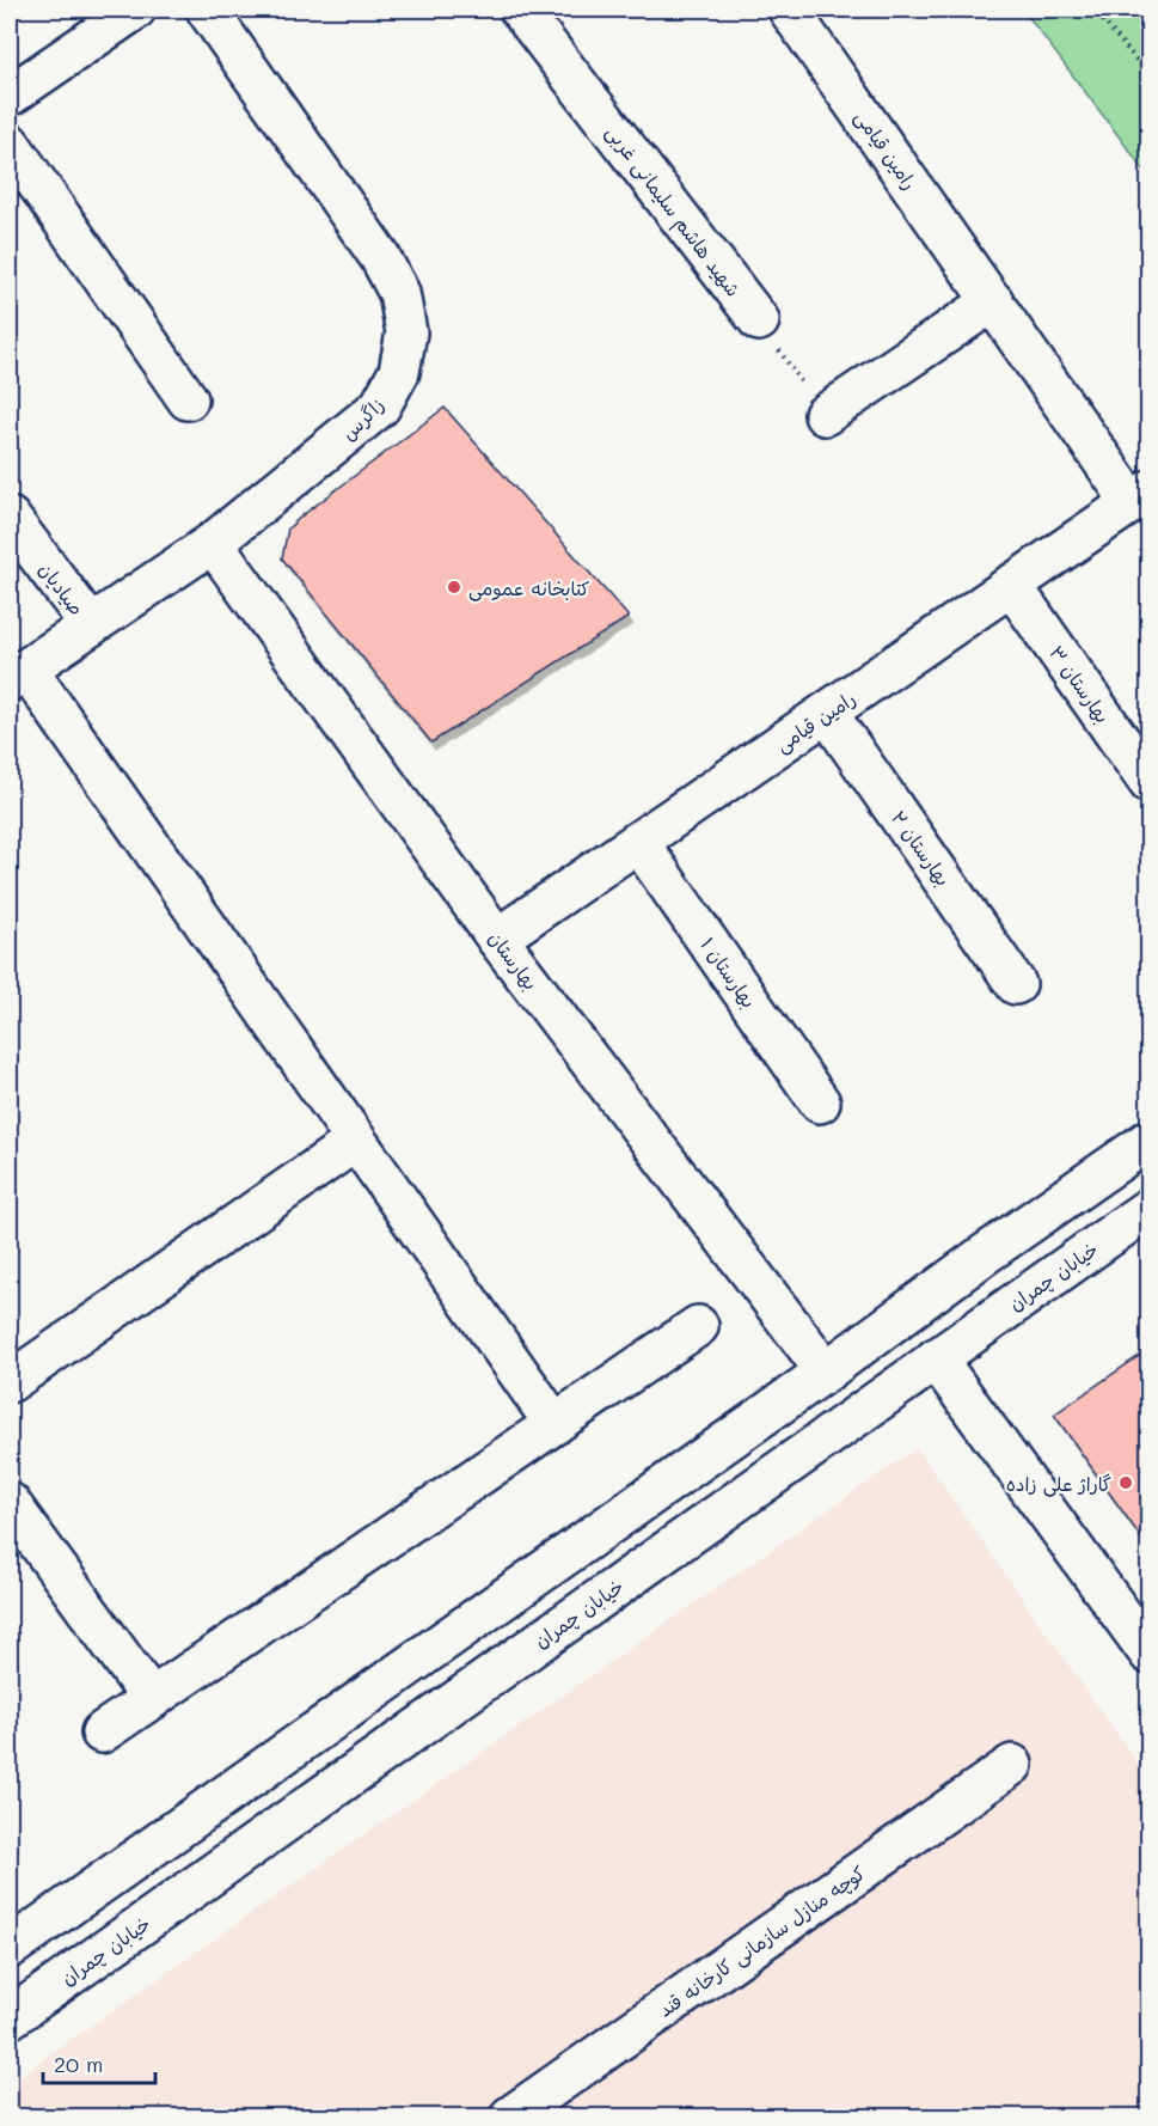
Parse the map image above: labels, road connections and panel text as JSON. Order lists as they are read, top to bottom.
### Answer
{
  "streets": {
    "street": [
      "رامین قیامی",
      "شهید هاشم سلیمانی غربی",
      "زاگرس",
      "صیادیان",
      "بهارستان ۳",
      "بهارستان ۲",
      "بهارستان",
      "بهارستان ۱",
      "خیابان چمران",
      "کوچه منازل سازمانی کارخانه قند"
    ]
  },
  "crossings": [
    ["رامین قیامی", "بهارستان ۳"],
    ["رامین قیامی", "بهارستان ۲"],
    ["رامین قیامی", "بهارستان"],
    ["رامین قیامی", "بهارستان ۱"],
    ["زاگرس", "صیادیان"],
    ["زاگرس", "بهارستان"]
  ],
  "places": ["کتابخانه عمومی", "گاراژ علی زاده"],
  "scale_bar": "20 m"
}
